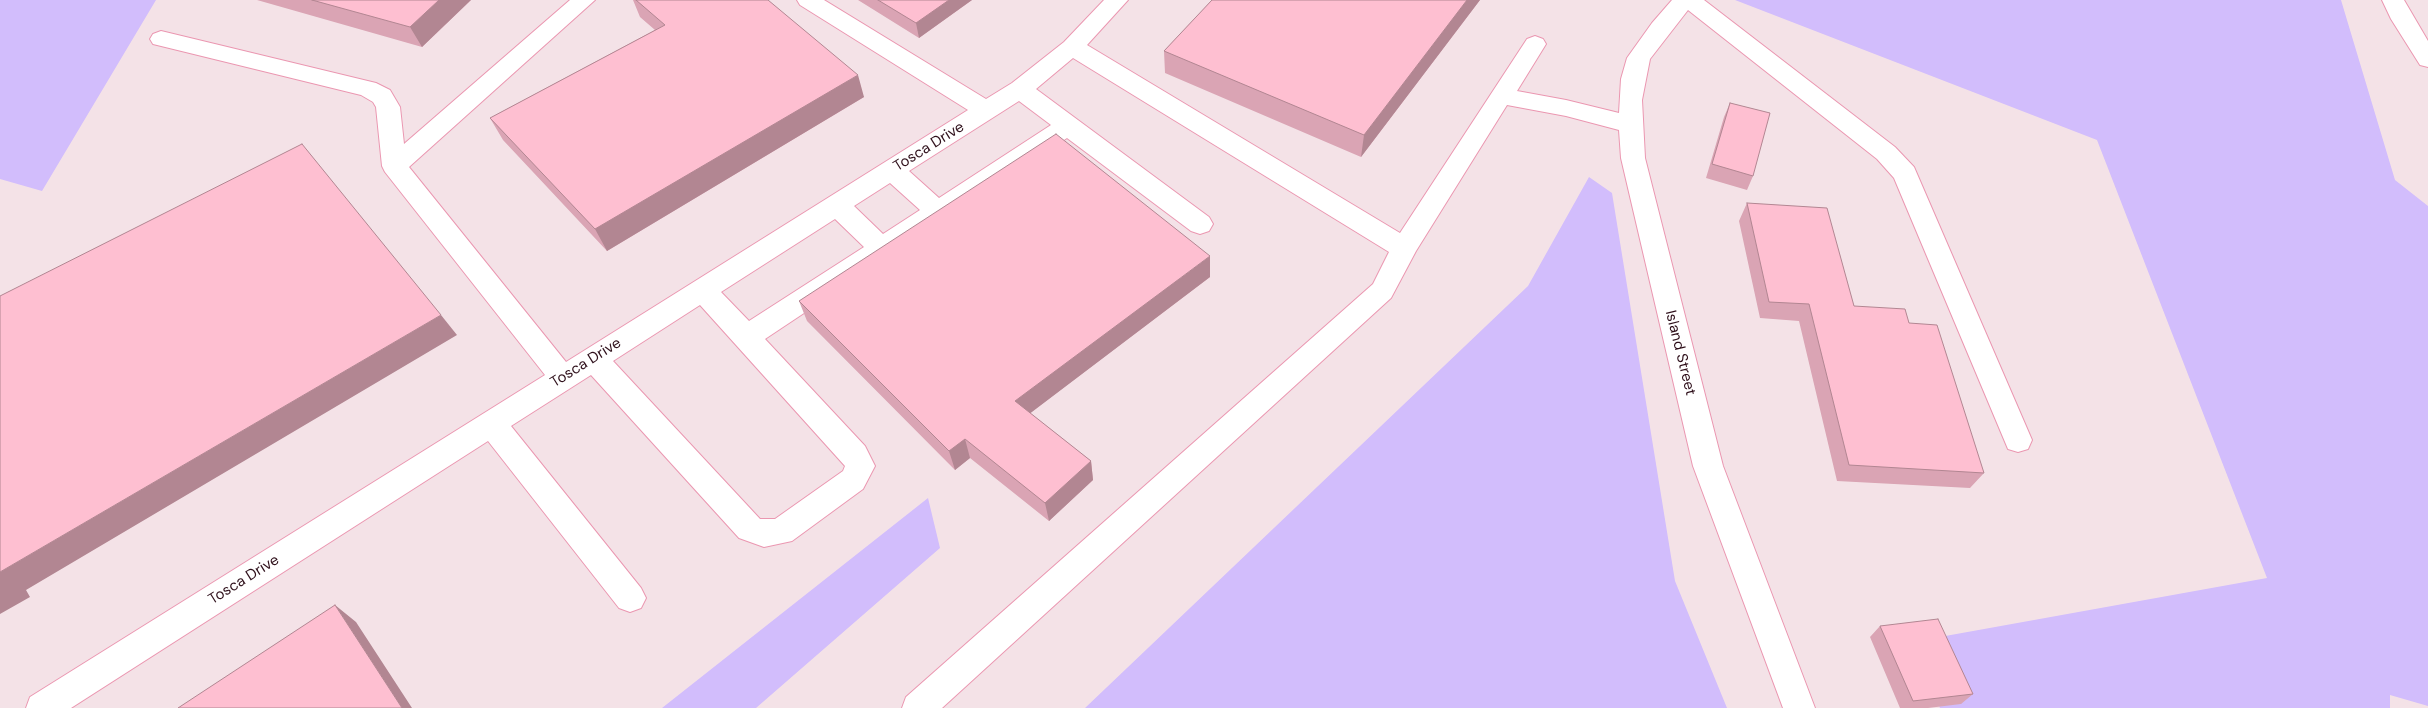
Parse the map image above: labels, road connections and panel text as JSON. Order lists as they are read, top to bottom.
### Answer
{
  "streets": {
    "street": ["Tosca Drive", "Island Street"]
  }
}
